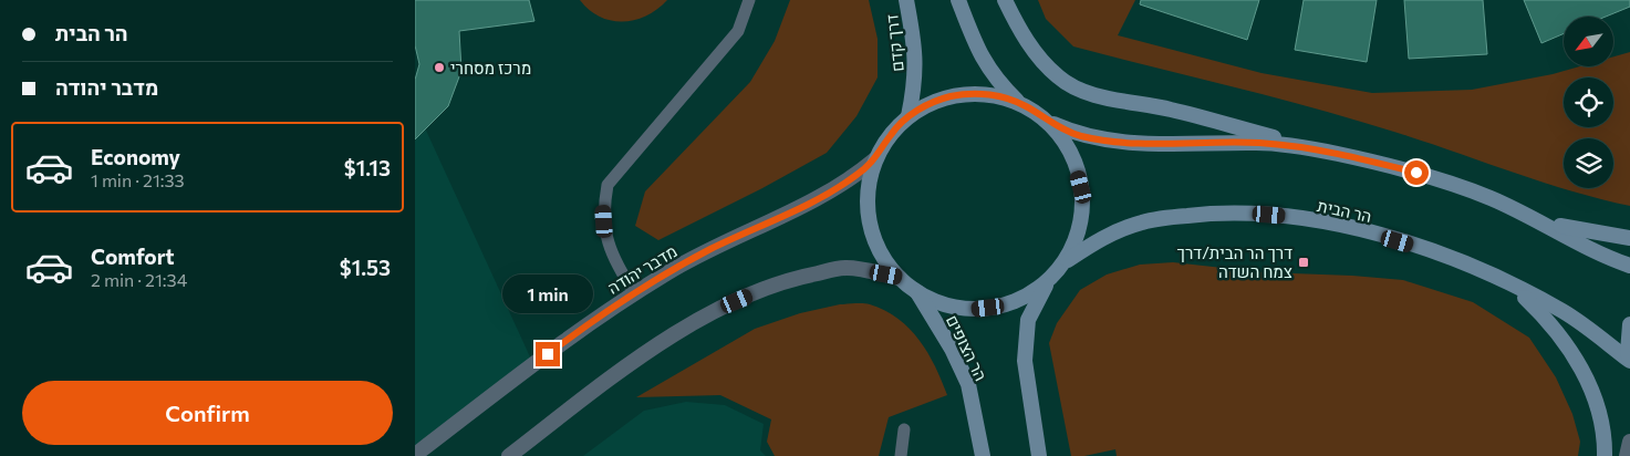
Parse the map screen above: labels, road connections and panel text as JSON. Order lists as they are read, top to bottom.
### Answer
{
  "streets": {
    "main road": ["דרך קדם", "הר הבית", "הר הצופים"],
    "street": ["מדבר יהודה"]
  },
  "places": {
    "other": ["מרכז מסחרי"],
    "transit": ["דרך הר הבית/דרך צמח השדה"]
  },
  "north": "bottom left",
  "page": {
    "banner": ["הר הבית", "מדבר יהודה"],
    "list": [
      {
        "name": "Economy",
        "note": "1 min · 21:33",
        "value": "$1.13"
      },
      {
        "name": "Comfort",
        "note": "2 min · 21:34",
        "value": "$1.53"
      }
    ],
    "bubble": "1 min",
    "buttons": "Confirm"
  }
}
